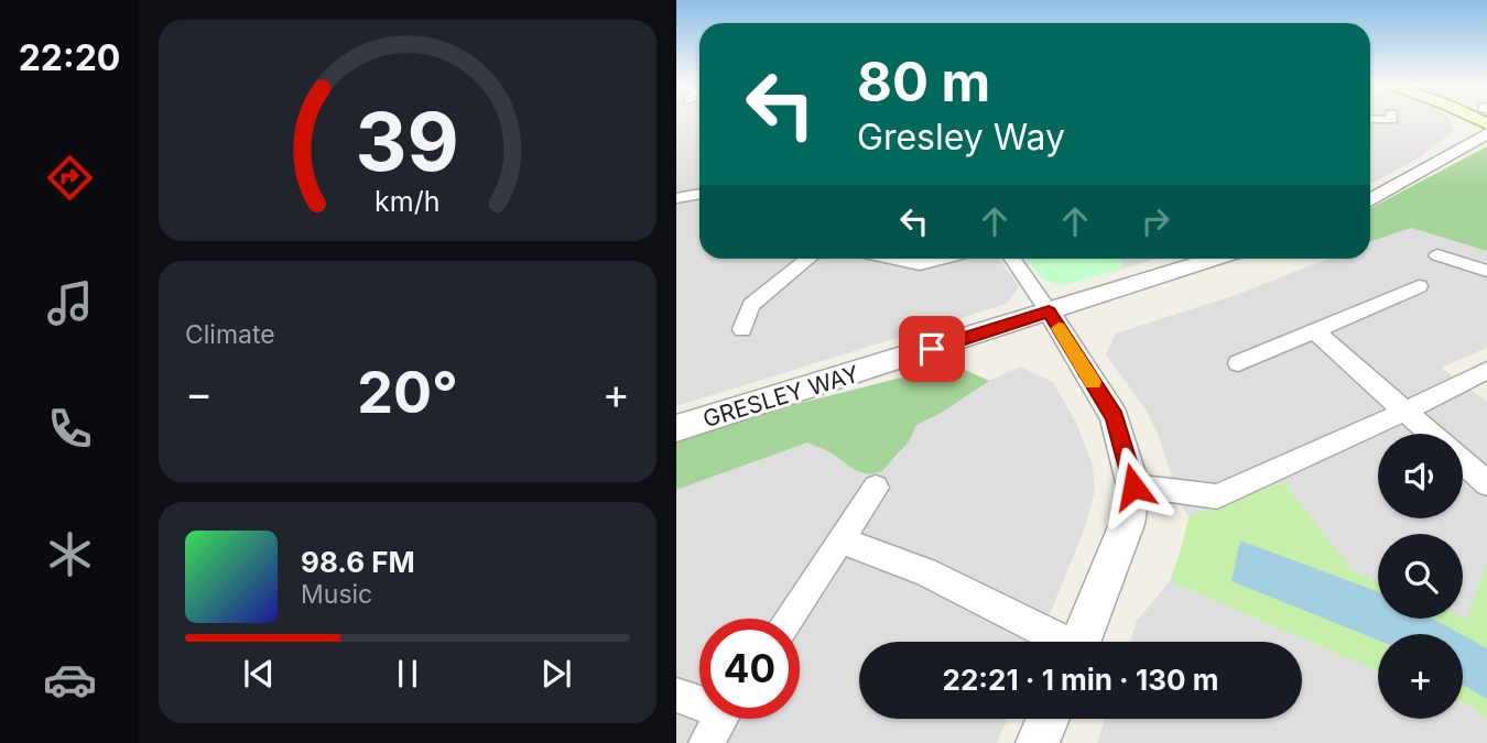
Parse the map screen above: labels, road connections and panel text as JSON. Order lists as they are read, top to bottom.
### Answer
{
  "streets": {
    "street": ["GRESLEY WAY"]
  },
  "page": {
    "tabs": "22:20",
    "turn": ["80 m", "Gresley Way"],
    "tile": "Climate",
    "heat": ["−", "20°", "+"],
    "map_buttons": "+",
    "song": ["98.6 FM", "Music"],
    "limit": "40",
    "trip": "22:21 · 1 min · 130 m",
    "gauge": ["39", "km/h"]
  }
}
